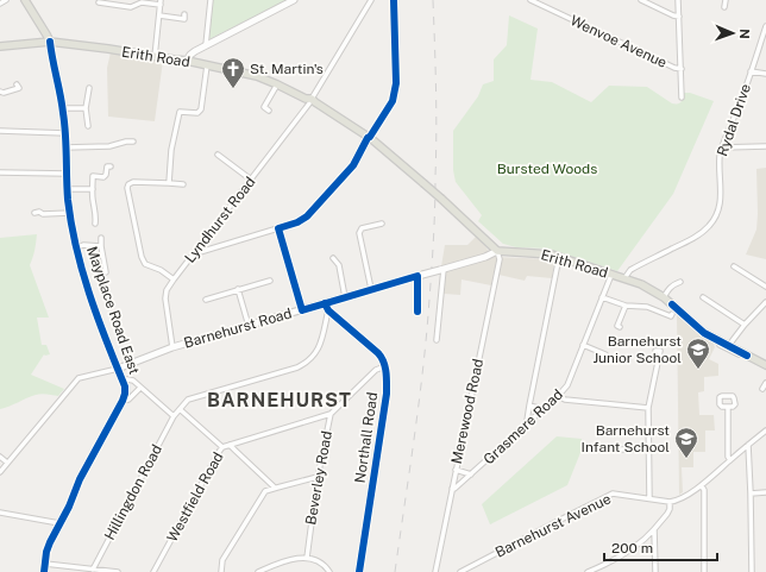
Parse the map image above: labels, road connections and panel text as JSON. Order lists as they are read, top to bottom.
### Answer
{
  "streets": {
    "main road": ["Erith Road"],
    "street": [
      "Wenvoe Avenue",
      "Rydal Drive",
      "Lyndhurst Road",
      "Mayplace Road East",
      "Barnehurst Road",
      "Merewood Road",
      "Grasmere Road",
      "Northall Road",
      "Beverley Road",
      "Hillingdon Road",
      "Westfield Road",
      "Barnehurst Avenue"
    ]
  },
  "crossings": [
    ["Erith Road", "Rydal Drive"],
    ["Erith Road", "Lyndhurst Road"],
    ["Erith Road", "Mayplace Road East"],
    ["Erith Road", "Barnehurst Road"],
    ["Erith Road", "Merewood Road"],
    ["Erith Road", "Grasmere Road"],
    ["Lyndhurst Road", "Barnehurst Road"],
    ["Mayplace Road East", "Barnehurst Road"],
    ["Barnehurst Road", "Merewood Road"],
    ["Merewood Road", "Grasmere Road"],
    ["Northall Road", "Beverley Road"],
    ["Beverley Road", "Westfield Road"]
  ],
  "districts": ["BARNEHURST"],
  "parks": ["Bursted Woods"],
  "places": {
    "church": ["St. Martin's"],
    "school or university": ["Barnehurst Junior School", "Barnehurst Infant School"]
  },
  "scale_bar": "200 m",
  "north": "right"
}
